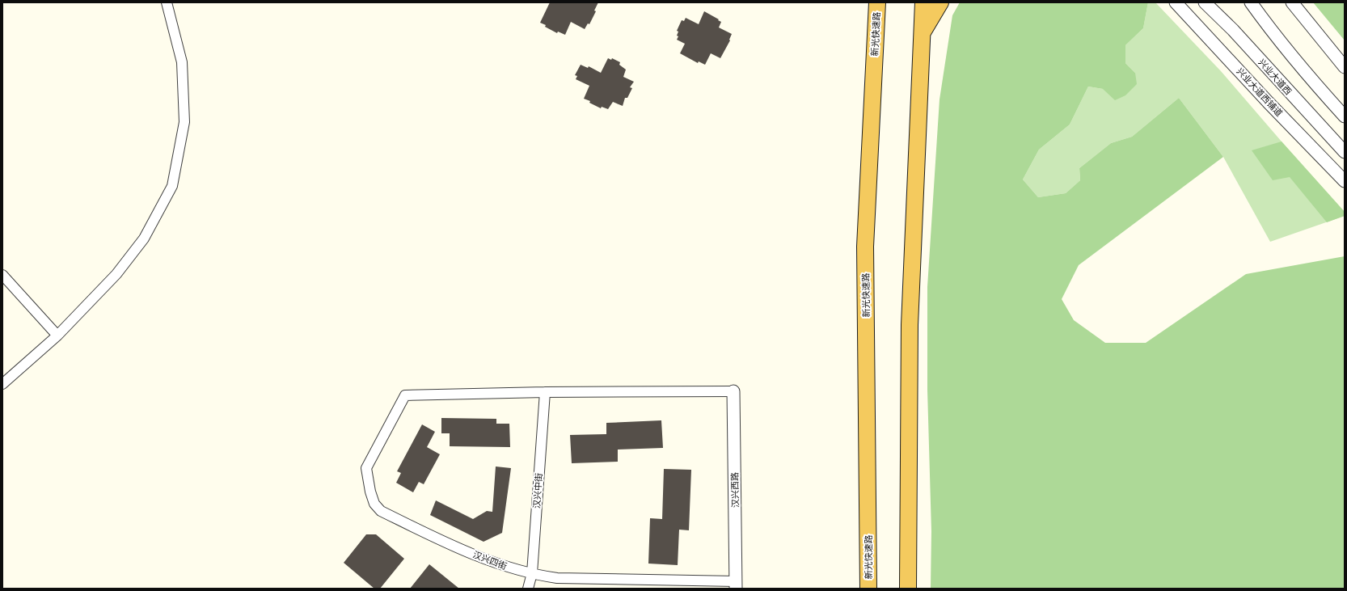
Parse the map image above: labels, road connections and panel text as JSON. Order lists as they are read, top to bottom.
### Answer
{
  "streets": {
    "highway": ["新光快速路"],
    "street": [
      "兴业大道西",
      "兴业大道西铺道",
      "汉兴西路",
      "汉兴中街",
      "汉兴四街"
    ]
  },
  "crossings": [
    ["汉兴西路", "汉兴四街"],
    ["汉兴中街", "汉兴四街"]
  ]
}
